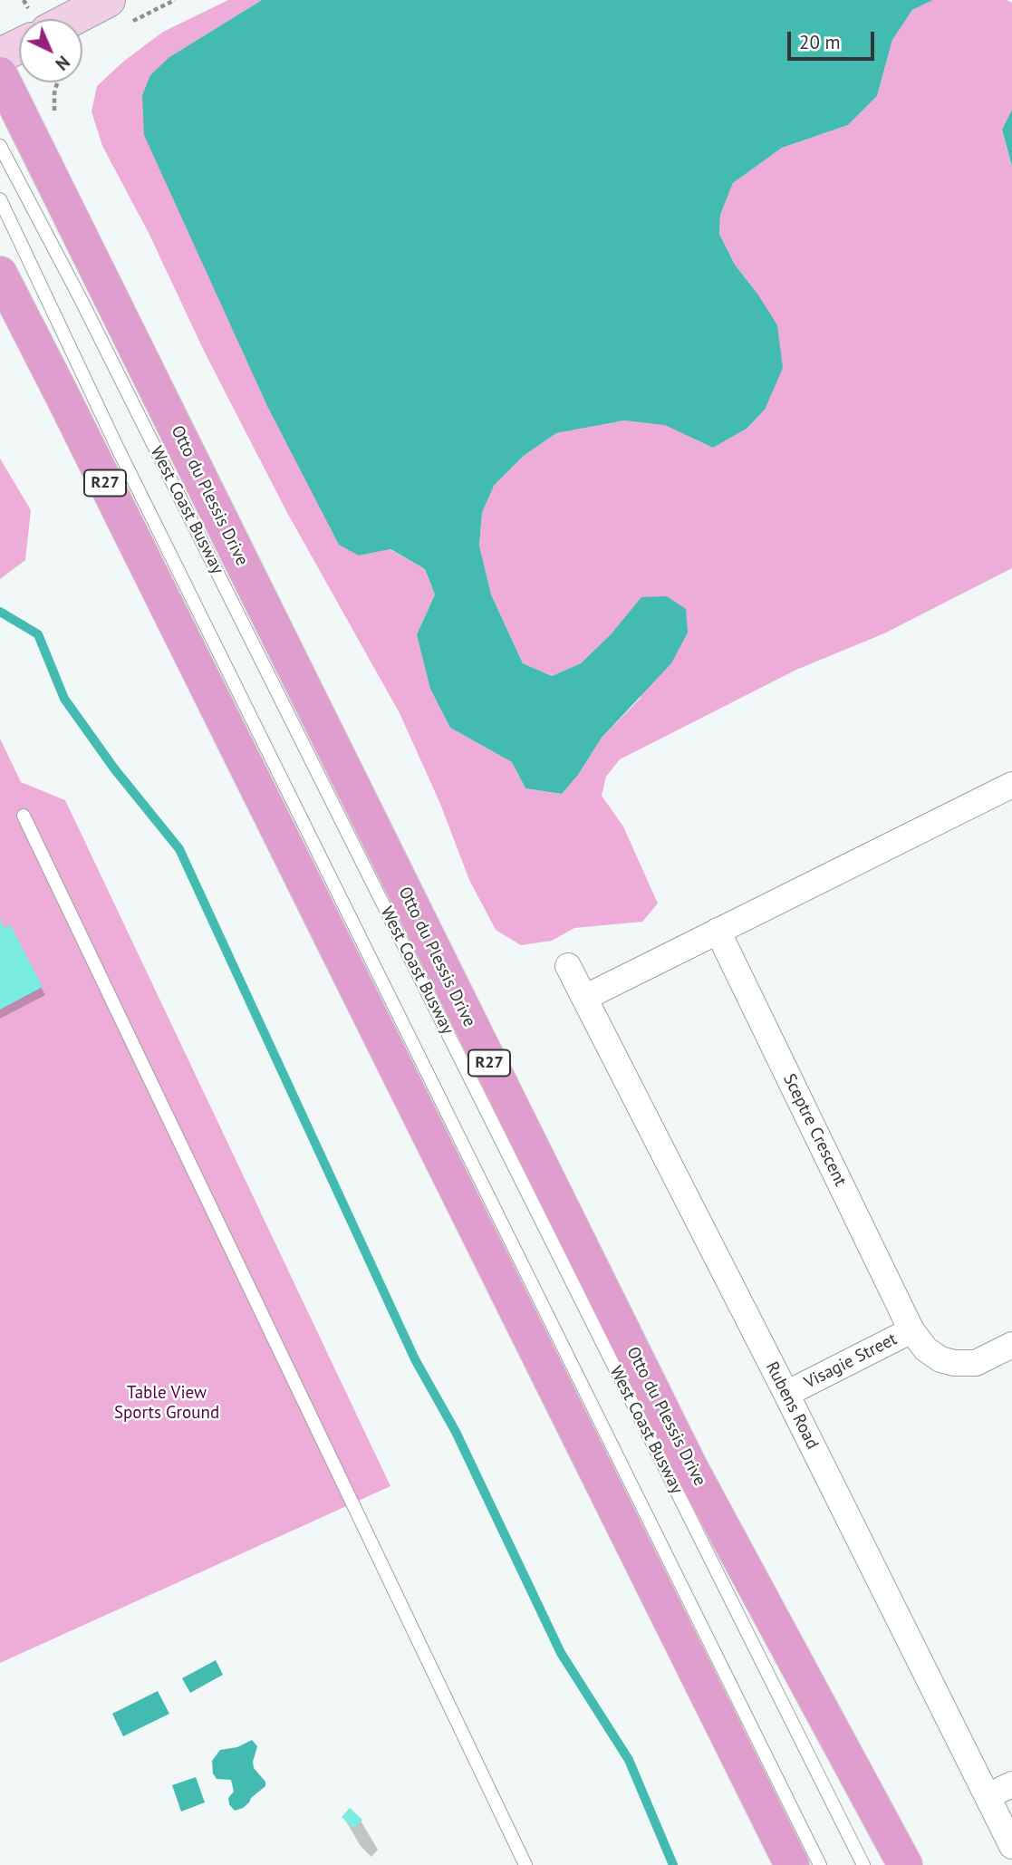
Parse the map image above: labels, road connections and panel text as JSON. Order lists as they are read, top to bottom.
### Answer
{
  "streets": {
    "main road": ["R27", "Otto du Plessis Drive"],
    "street": ["Sceptre Crescent", "Visagie Street", "Rubens Road"],
    "lane": ["West Coast Busway"]
  },
  "crossings": [
    ["Sceptre Crescent", "Visagie Street"],
    ["Visagie Street", "Rubens Road"]
  ],
  "parks": ["Table View Sports Ground"],
  "scale_bar": "20 m",
  "north": "bottom right"
}
